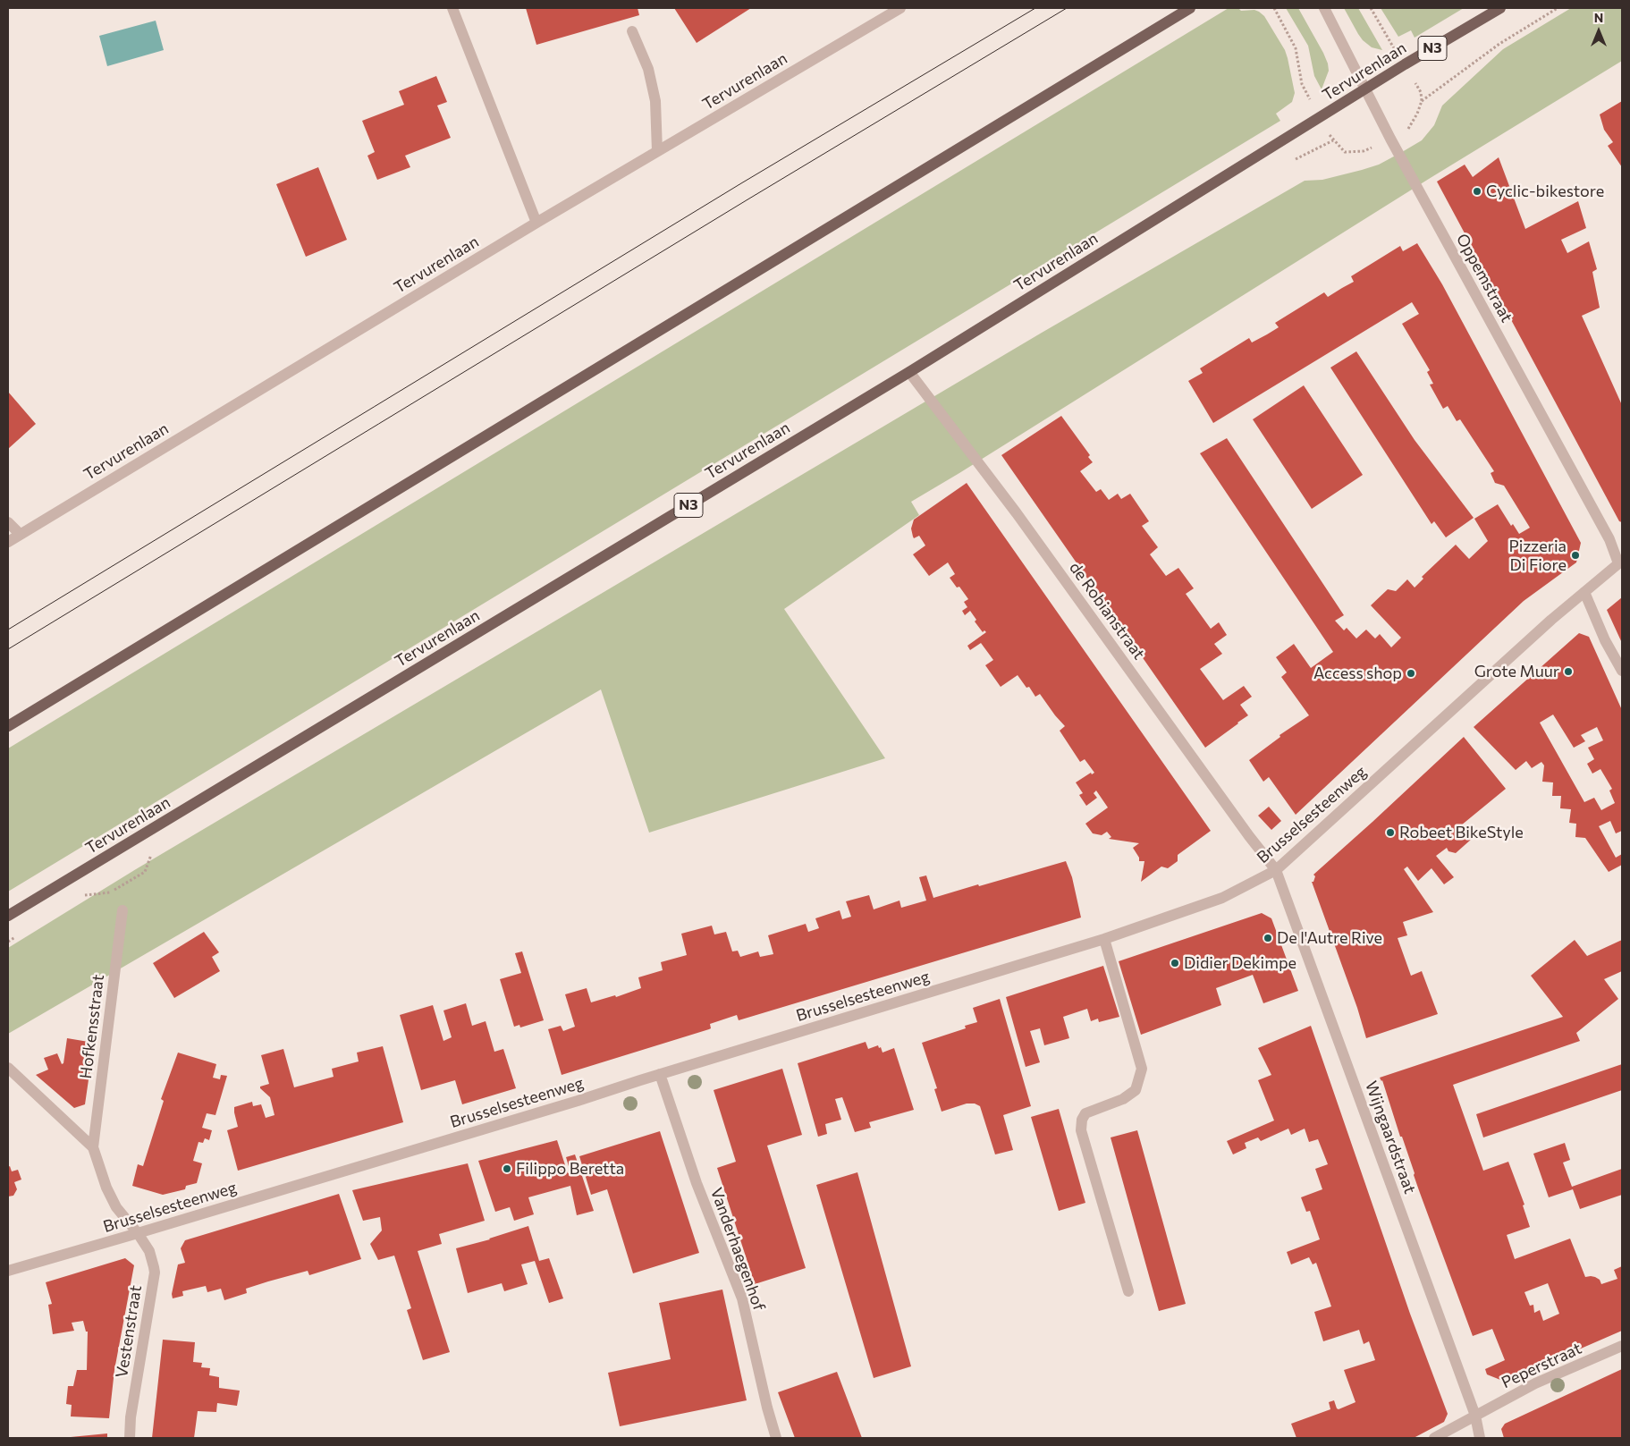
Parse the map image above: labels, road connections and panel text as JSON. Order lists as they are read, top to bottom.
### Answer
{
  "streets": {
    "main road": ["N3", "Tervurenlaan"],
    "street": [
      "Oppemstraat",
      "de Robianstraat",
      "Brusselsesteenweg",
      "Hofkensstraat",
      "Wijngaardstraat",
      "Vanderhaegenhof",
      "Vestenstraat",
      "Peperstraat"
    ]
  },
  "crossings": [
    ["Tervurenlaan", "Oppemstraat"],
    ["Tervurenlaan", "de Robianstraat"],
    ["Oppemstraat", "Brusselsesteenweg"],
    ["de Robianstraat", "Brusselsesteenweg"],
    ["de Robianstraat", "Wijngaardstraat"],
    ["Brusselsesteenweg", "Hofkensstraat"],
    ["Brusselsesteenweg", "Wijngaardstraat"],
    ["Brusselsesteenweg", "Vanderhaegenhof"],
    ["Brusselsesteenweg", "Vestenstraat"],
    ["Hofkensstraat", "Vestenstraat"],
    ["Wijngaardstraat", "Peperstraat"]
  ],
  "places": [
    "Cyclic-bikestore",
    "Pizzeria Di Fiore",
    "Grote Muur",
    "Access shop",
    "Robeet BikeStyle",
    "De l'Autre Rive",
    "Didier Dekimpe",
    "Filippo Beretta"
  ],
  "north": "top"
}
